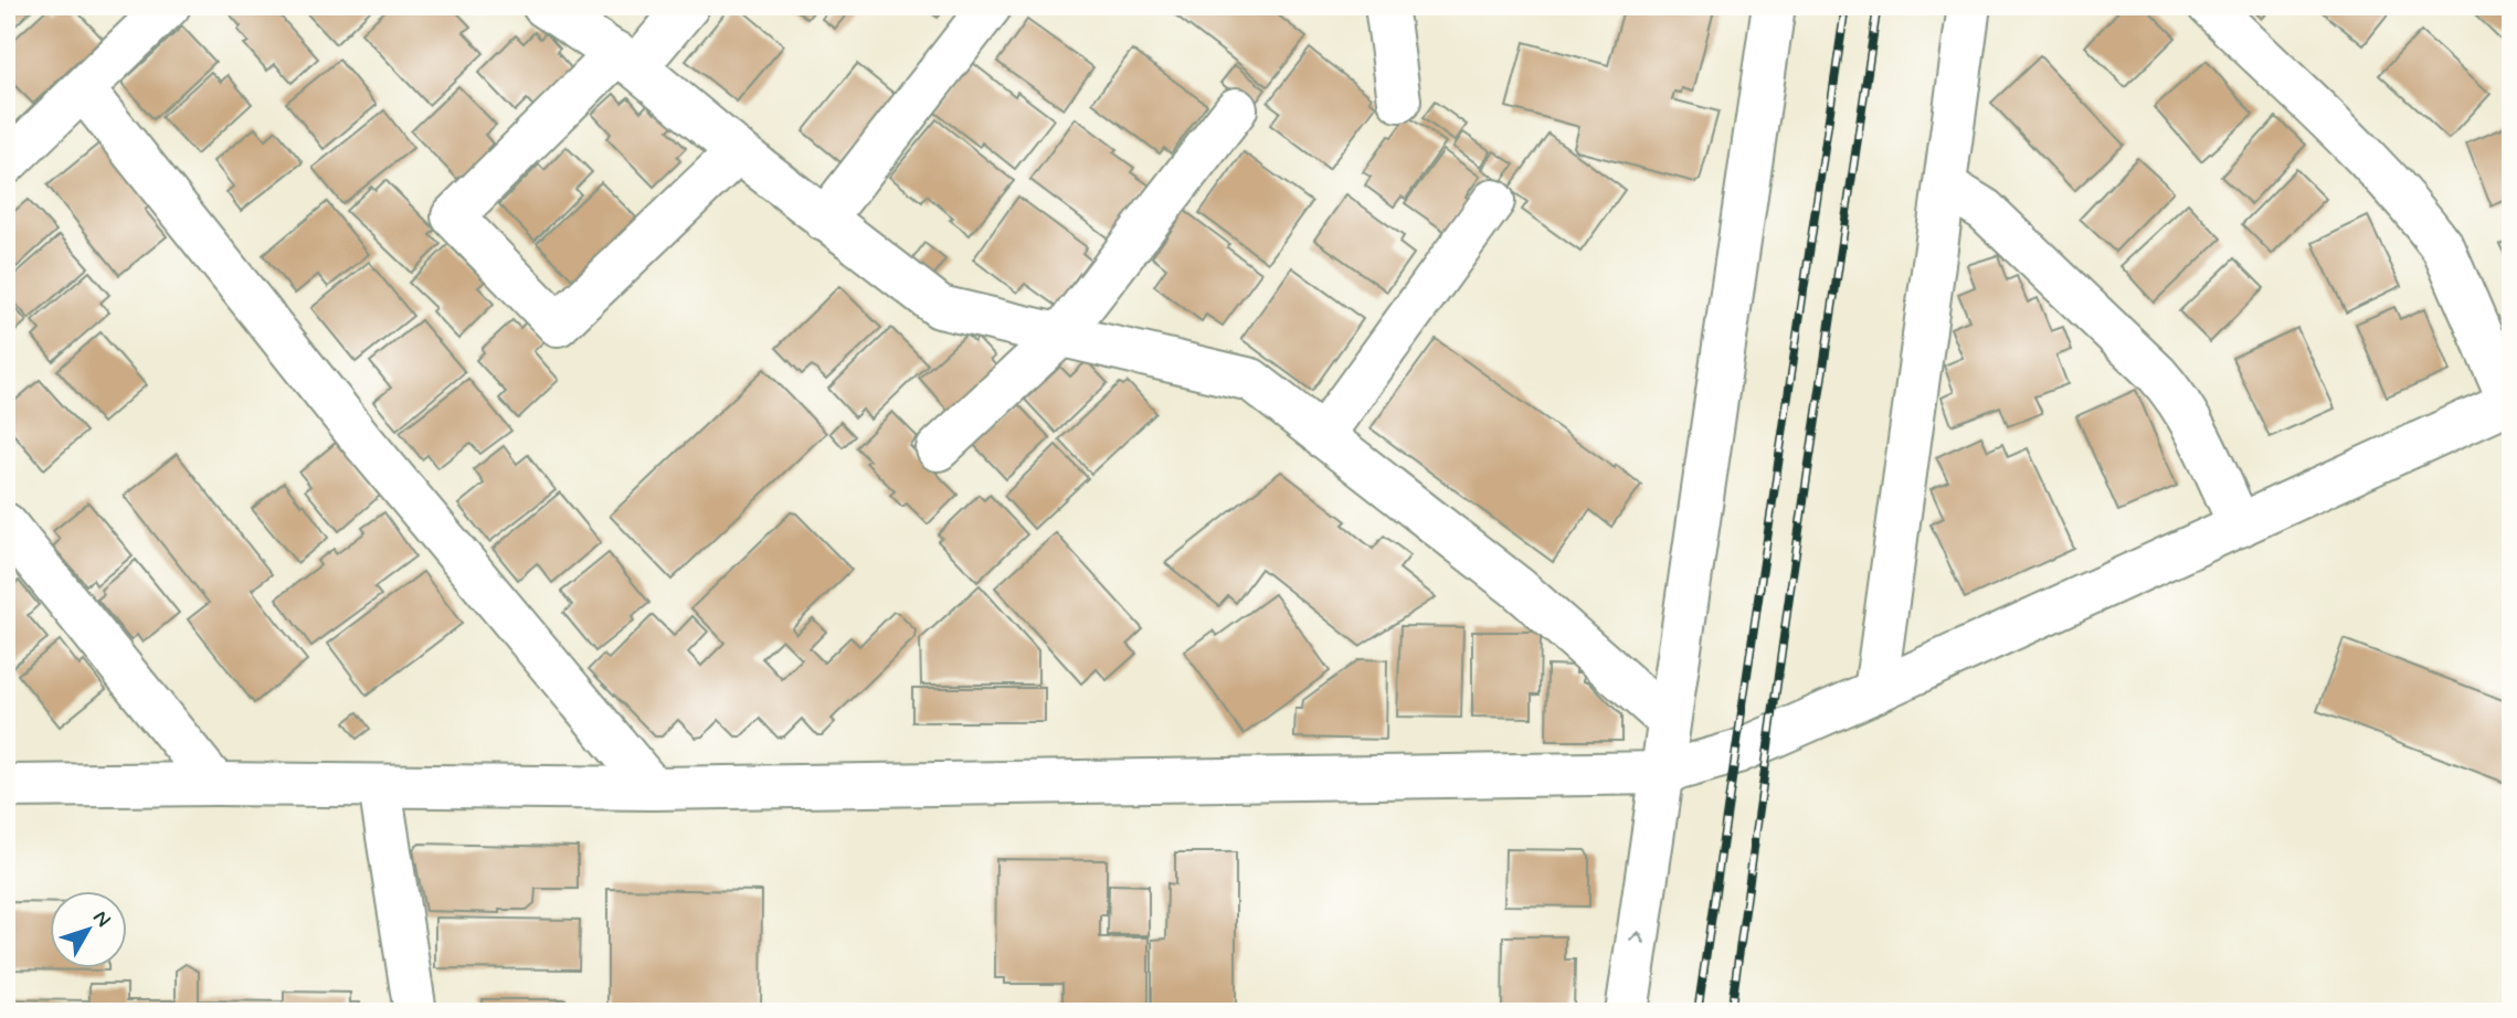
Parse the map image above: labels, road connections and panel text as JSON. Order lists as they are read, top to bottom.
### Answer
{
  "north": "top right"
}
